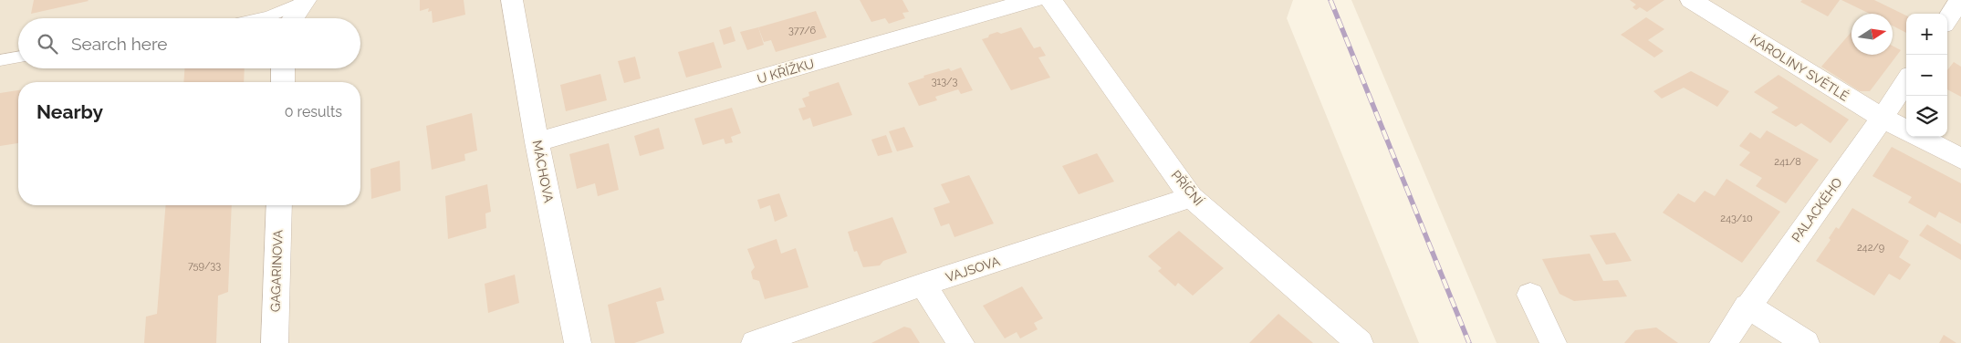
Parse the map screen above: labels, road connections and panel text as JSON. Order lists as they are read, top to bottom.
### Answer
{
  "streets": {
    "street": [
      "KAROLINY SVĚTLÉ",
      "U KŘÍŽKU",
      "MÁCHOVA",
      "PŘÍČNÍ",
      "PALACKÉHO",
      "VAJSOVA",
      "GAGARINOVA"
    ]
  },
  "crossings": [
    ["KAROLINY SVĚTLÉ", "PALACKÉHO"],
    ["U KŘÍŽKU", "MÁCHOVA"],
    ["PŘÍČNÍ", "VAJSOVA"]
  ],
  "house_numbers": [
    "377/6",
    "313/3",
    "241/8",
    "243/10",
    "242/9",
    "759/33"
  ],
  "north": "right",
  "page": {
    "map_buttons": ["+", "−"],
    "search": "Search here",
    "heading": ["Nearby", "0 results"]
  }
}
